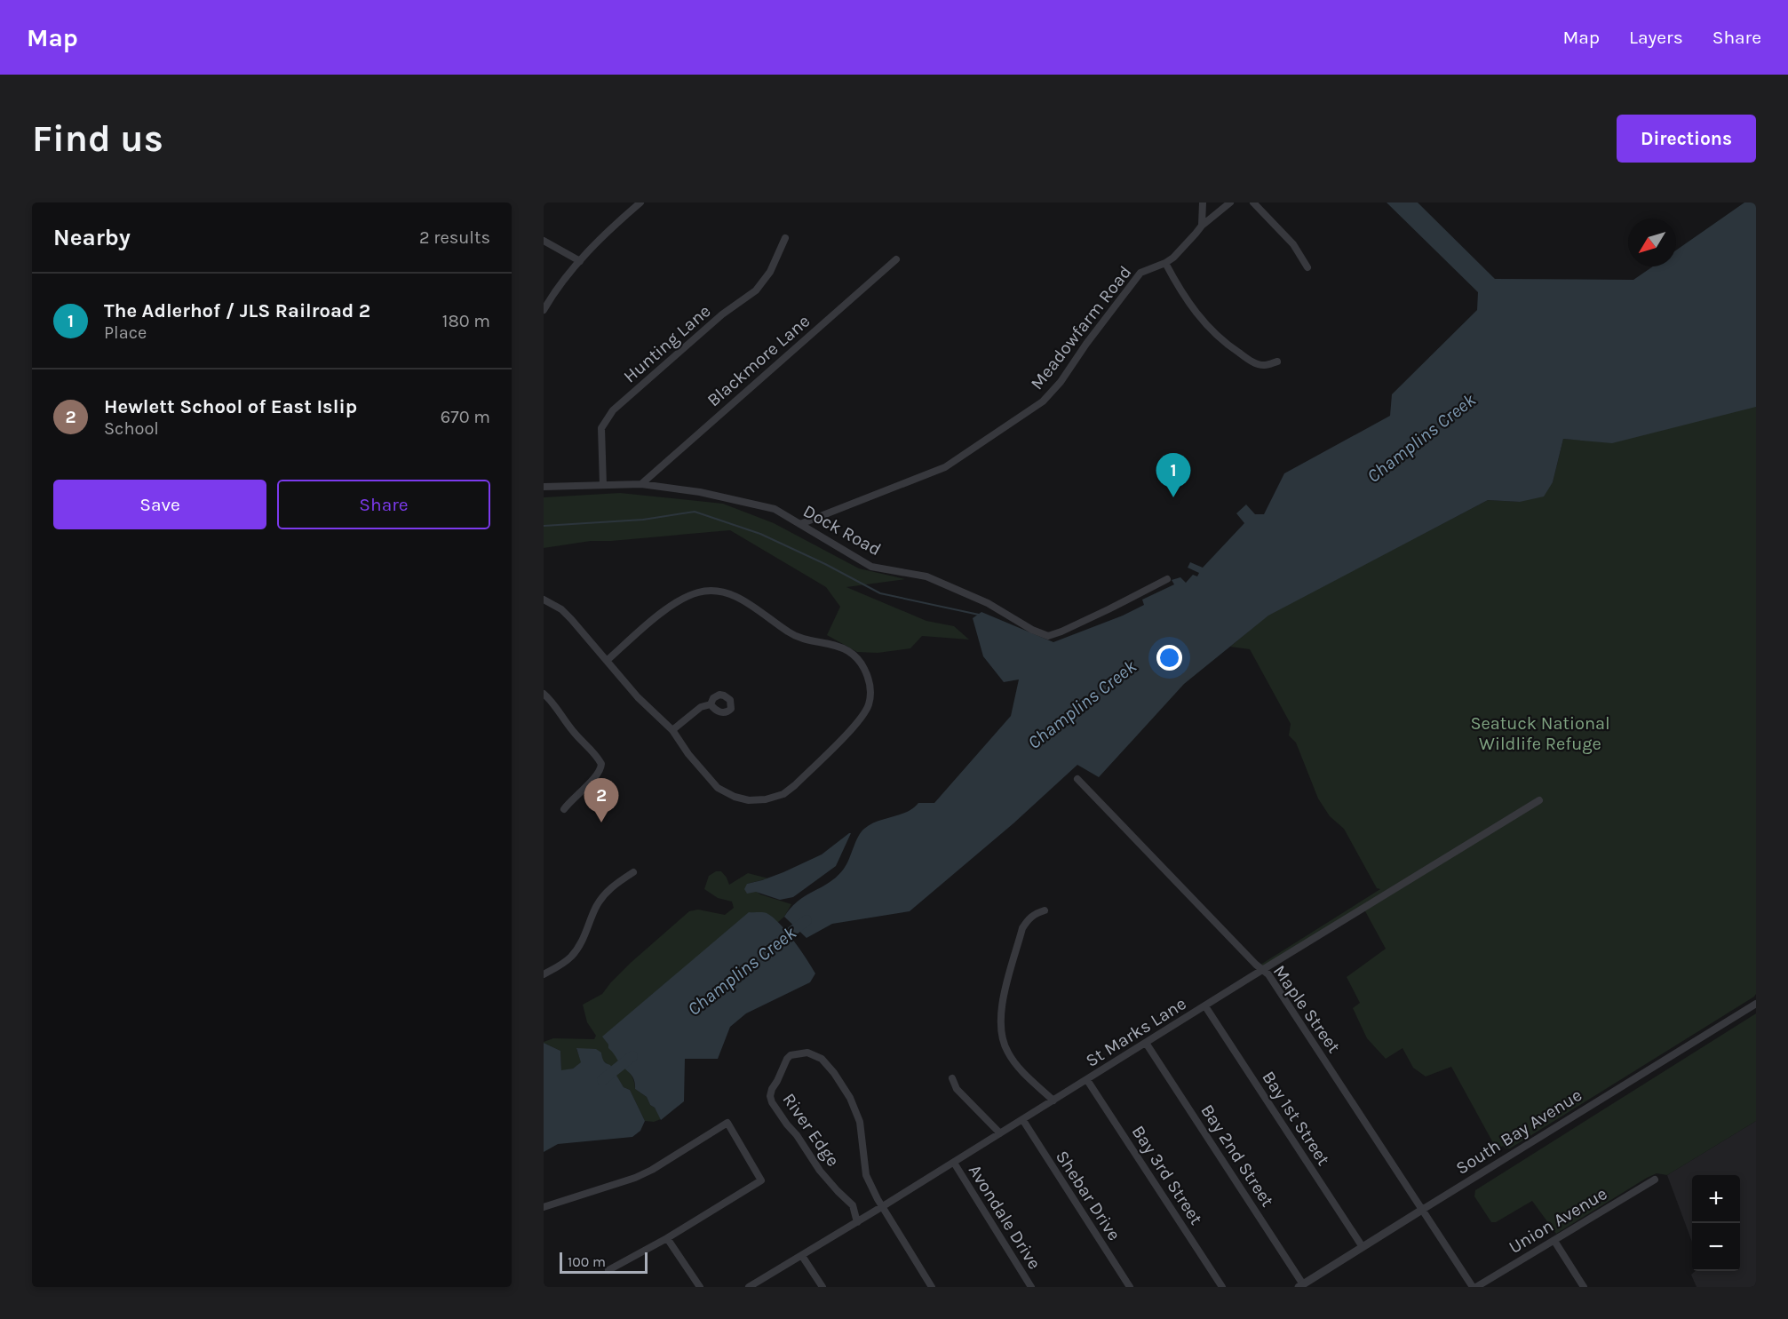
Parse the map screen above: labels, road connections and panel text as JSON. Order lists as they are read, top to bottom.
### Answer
{
  "streets": {
    "street": [
      "Meadowfarm Road",
      "Hunting Lane",
      "Blackmore Lane",
      "Dock Road",
      "Maple Street",
      "St Marks Lane",
      "Bay 1st Street",
      "River Edge",
      "South Bay Avenue",
      "Bay 2nd Street",
      "Bay 3rd Street",
      "Shebar Drive",
      "Avondale Drive",
      "Union Avenue"
    ]
  },
  "crossings": [
    ["Meadowfarm Road", "Dock Road"],
    ["Hunting Lane", "Dock Road"],
    ["Blackmore Lane", "Dock Road"],
    ["Maple Street", "St Marks Lane"],
    ["Maple Street", "South Bay Avenue"],
    ["Maple Street", "Union Avenue"],
    ["St Marks Lane", "Bay 1st Street"],
    ["St Marks Lane", "River Edge"],
    ["St Marks Lane", "Bay 2nd Street"],
    ["St Marks Lane", "Bay 3rd Street"],
    ["St Marks Lane", "Shebar Drive"],
    ["St Marks Lane", "Avondale Drive"],
    ["Bay 1st Street", "South Bay Avenue"],
    ["South Bay Avenue", "Bay 2nd Street"]
  ],
  "water": ["Champlins Creek"],
  "parks": ["Seatuck National Wildlife Refuge"],
  "scale_bar": "100 m",
  "north": "bottom left",
  "page": {
    "header": "Map",
    "nav": ["Map", "Layers", "Share"],
    "buttons": [
      "Directions",
      ["Save", "Share"]
    ],
    "title": "Find us",
    "heading": ["Nearby", "2 results"],
    "list": [
      {
        "mark": "1",
        "name": "The Adlerhof / JLS Railroad 2",
        "note": "Place",
        "value": "180 m"
      },
      {
        "mark": "2",
        "name": "Hewlett School of East Islip",
        "note": "School",
        "value": "670 m"
      }
    ],
    "pins": ["1", "2"],
    "map_buttons": ["+", "−"],
    "scale": "100 m"
  }
}
